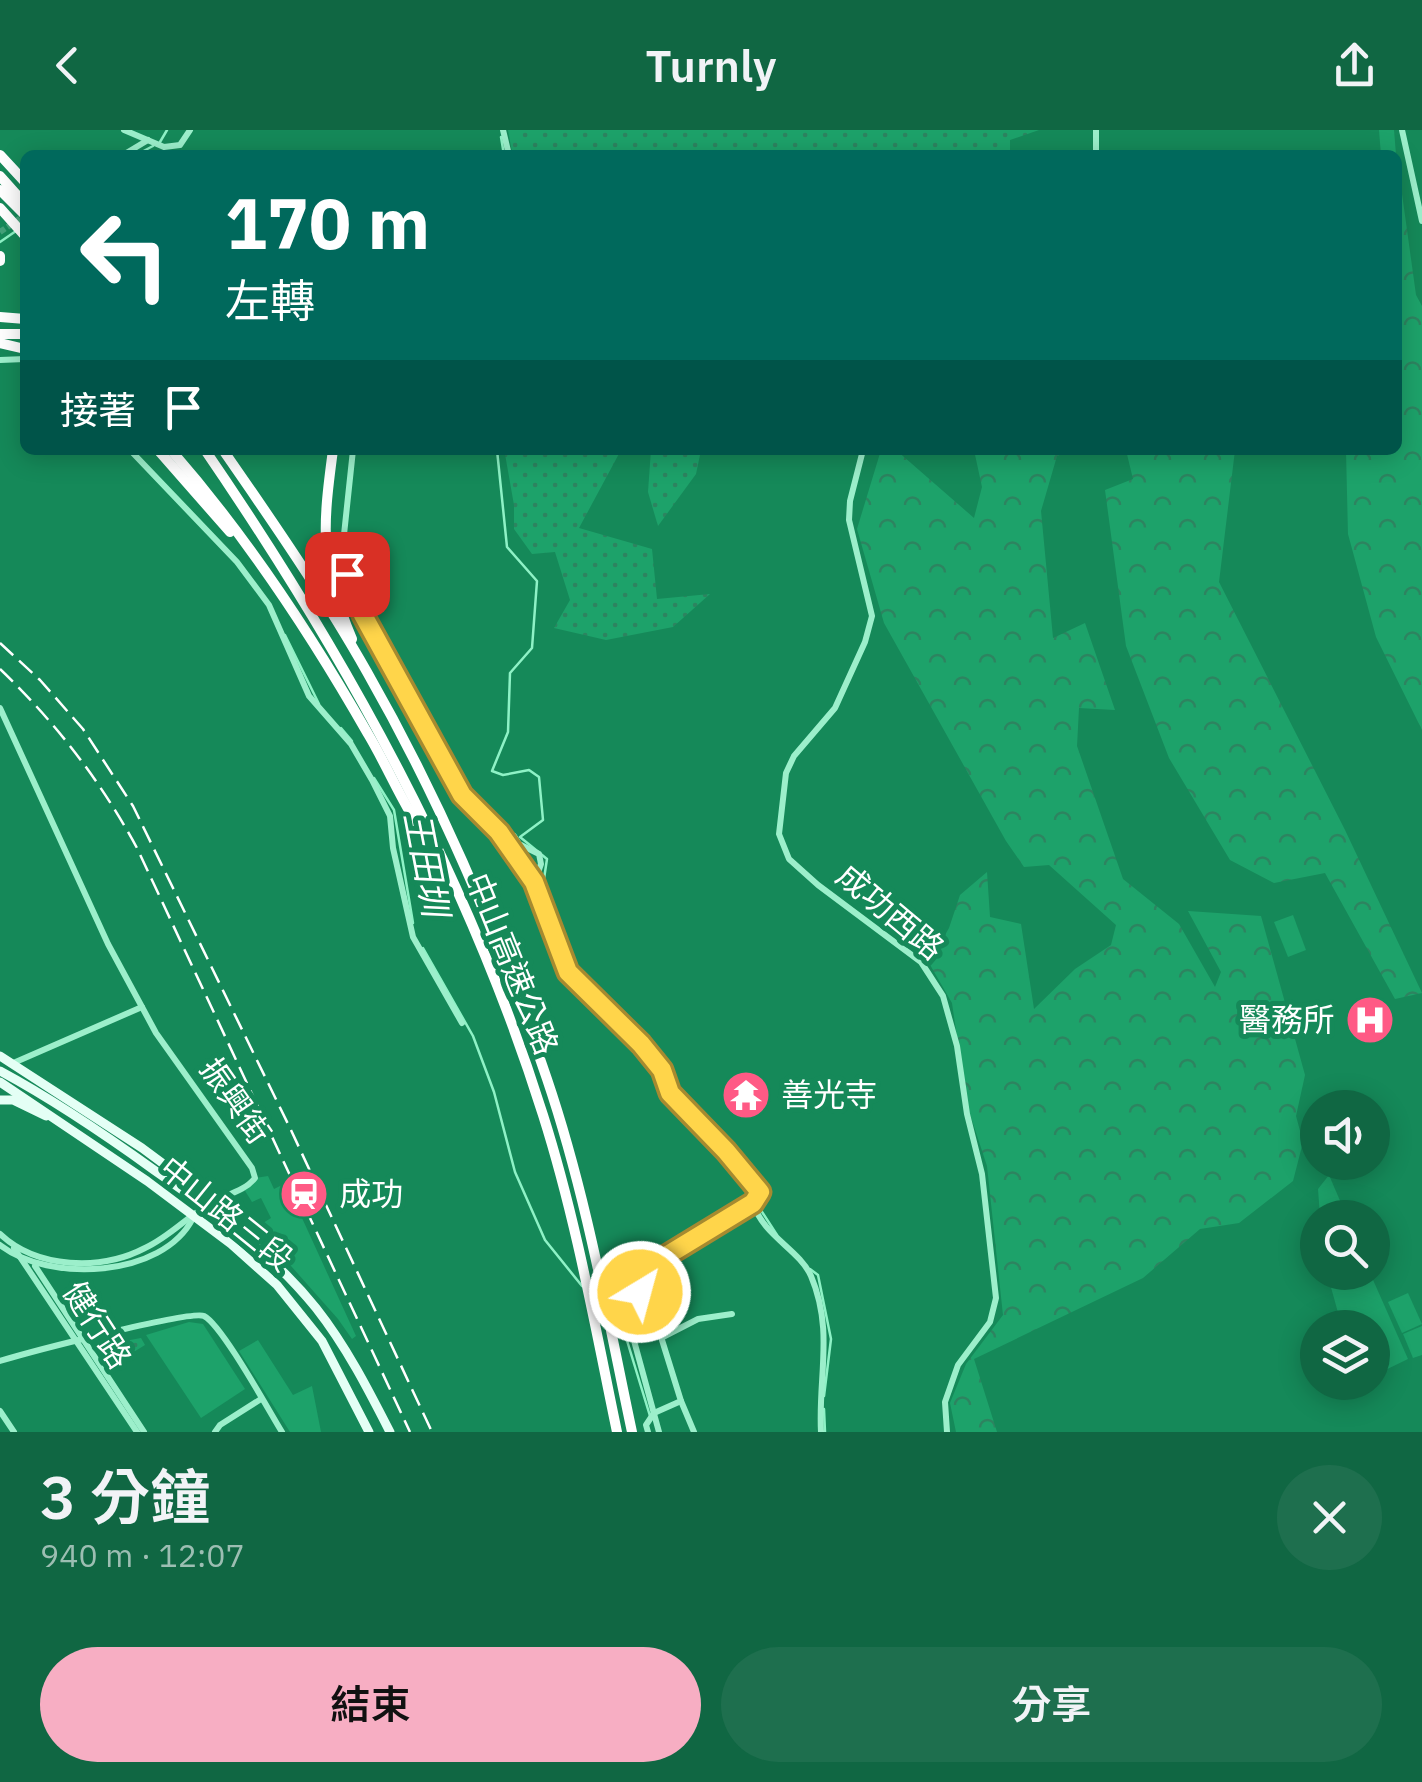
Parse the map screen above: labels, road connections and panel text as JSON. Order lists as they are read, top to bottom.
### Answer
{
  "streets": {
    "highway": ["中山高速公路"],
    "main road": ["中山路三段"],
    "street": ["成功西路", "振興街", "健行路"]
  },
  "crossings": [
    ["振興街", "中山路三段"]
  ],
  "water": ["王田圳"],
  "places": {
    "hospital": ["醫務所"],
    "temple": ["善光寺"],
    "station": ["成功"]
  },
  "page": {
    "header": "Turnly",
    "turn": ["170 m", "左轉"],
    "then": "接著",
    "heading": ["3 分鐘", "940 m · 12:07"],
    "buttons": ["結束", "分享"]
  }
}
